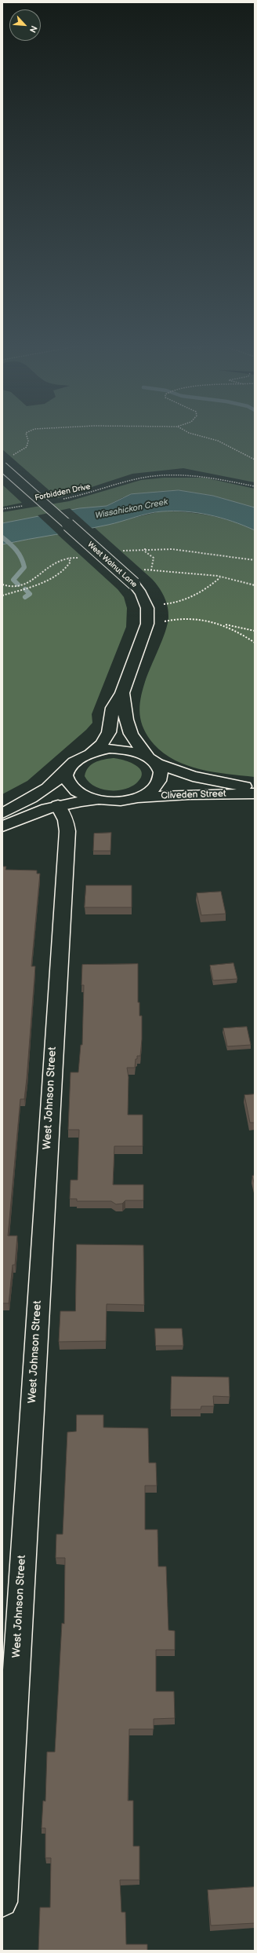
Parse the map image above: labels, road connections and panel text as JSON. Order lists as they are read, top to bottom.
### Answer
{
  "streets": {
    "street": ["West Walnut Lane", "Cliveden Street", "West Johnson Street"],
    "path": ["Forbidden Drive"]
  },
  "crossings": [
    ["West Walnut Lane", "Cliveden Street"]
  ],
  "water": ["Wissahickon Creek"],
  "north": "bottom right"
}
